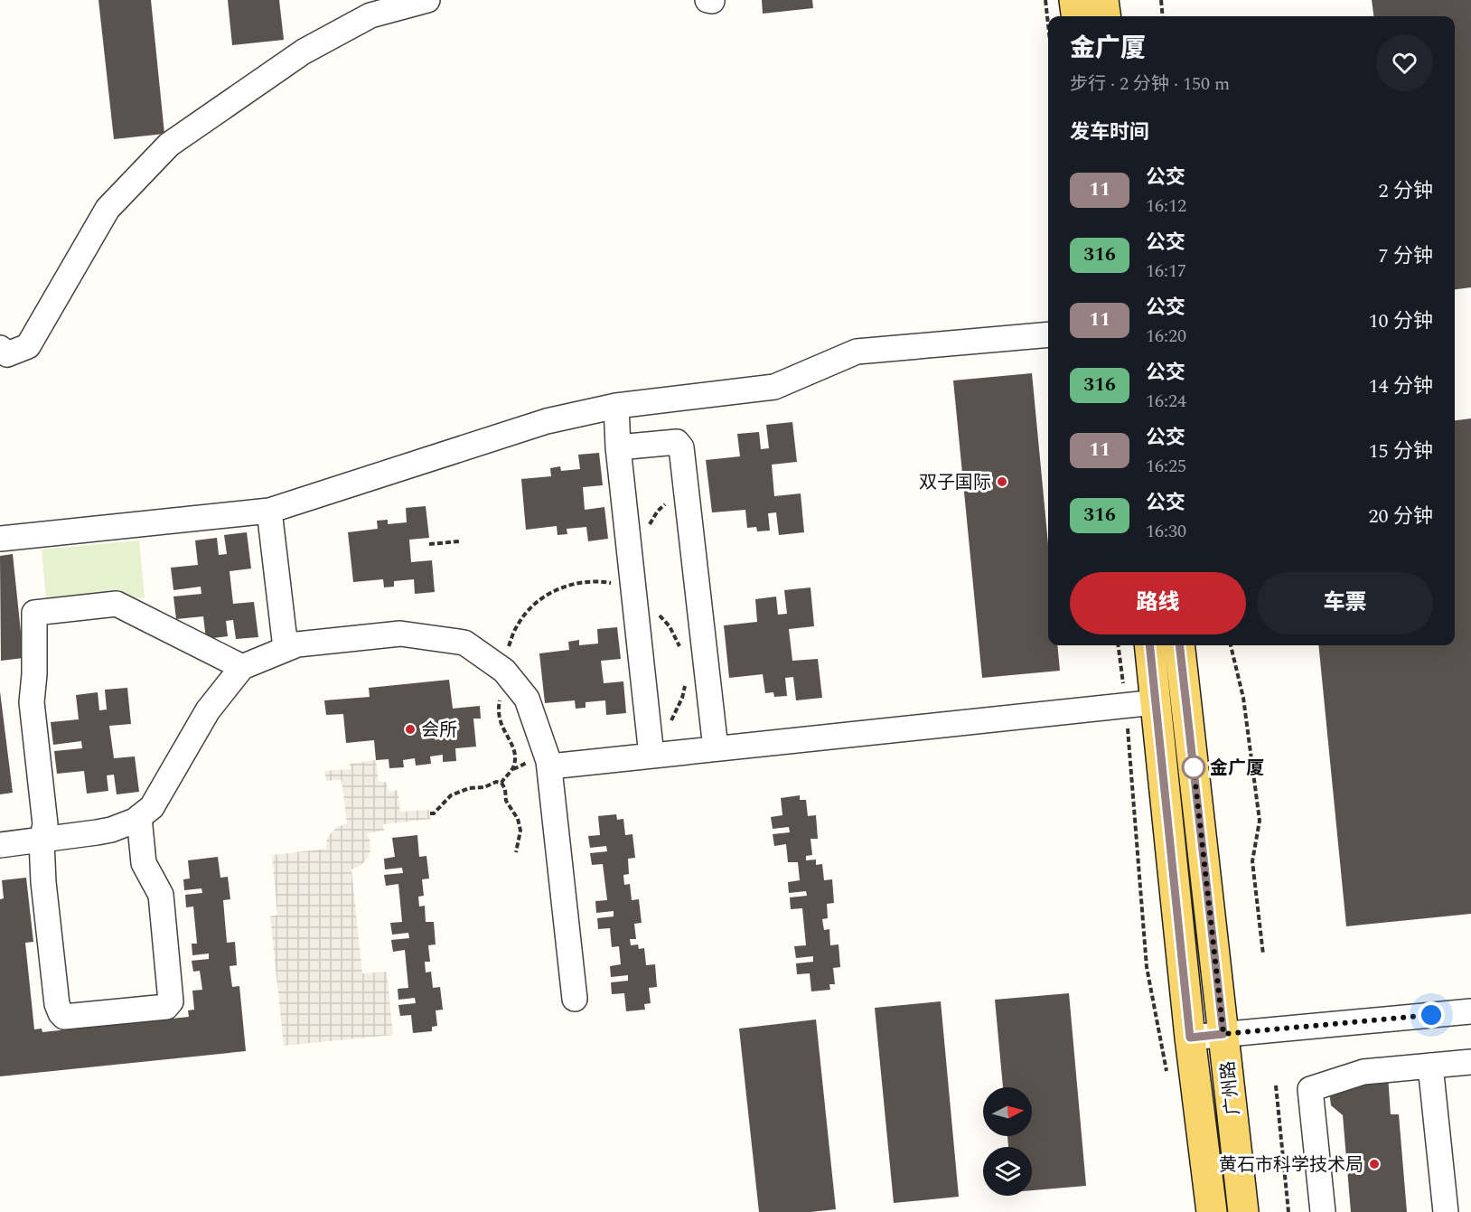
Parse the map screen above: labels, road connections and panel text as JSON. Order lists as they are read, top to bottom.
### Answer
{
  "streets": {
    "main road": ["广州路"]
  },
  "places": [
    "双子国际",
    "会所",
    "金广厦",
    "黄石市科学技术局"
  ],
  "lines": ["bus line 11"],
  "north": "right",
  "page": {
    "heading": [
      ["金广厦", "步行 · 2 分钟 · 150 m"],
      "发车时间"
    ],
    "list": [
      {
        "mark": "11",
        "name": "公交",
        "note": "16:12",
        "value": "2 分钟"
      },
      {
        "mark": "316",
        "name": "公交",
        "note": "16:17",
        "value": "7 分钟"
      },
      {
        "mark": "11",
        "name": "公交",
        "note": "16:20",
        "value": "10 分钟"
      },
      {
        "mark": "316",
        "name": "公交",
        "note": "16:24",
        "value": "14 分钟"
      },
      {
        "mark": "11",
        "name": "公交",
        "note": "16:25",
        "value": "15 分钟"
      },
      {
        "mark": "316",
        "name": "公交",
        "note": "16:30",
        "value": "20 分钟"
      }
    ],
    "buttons": ["路线", "车票"]
  }
}
